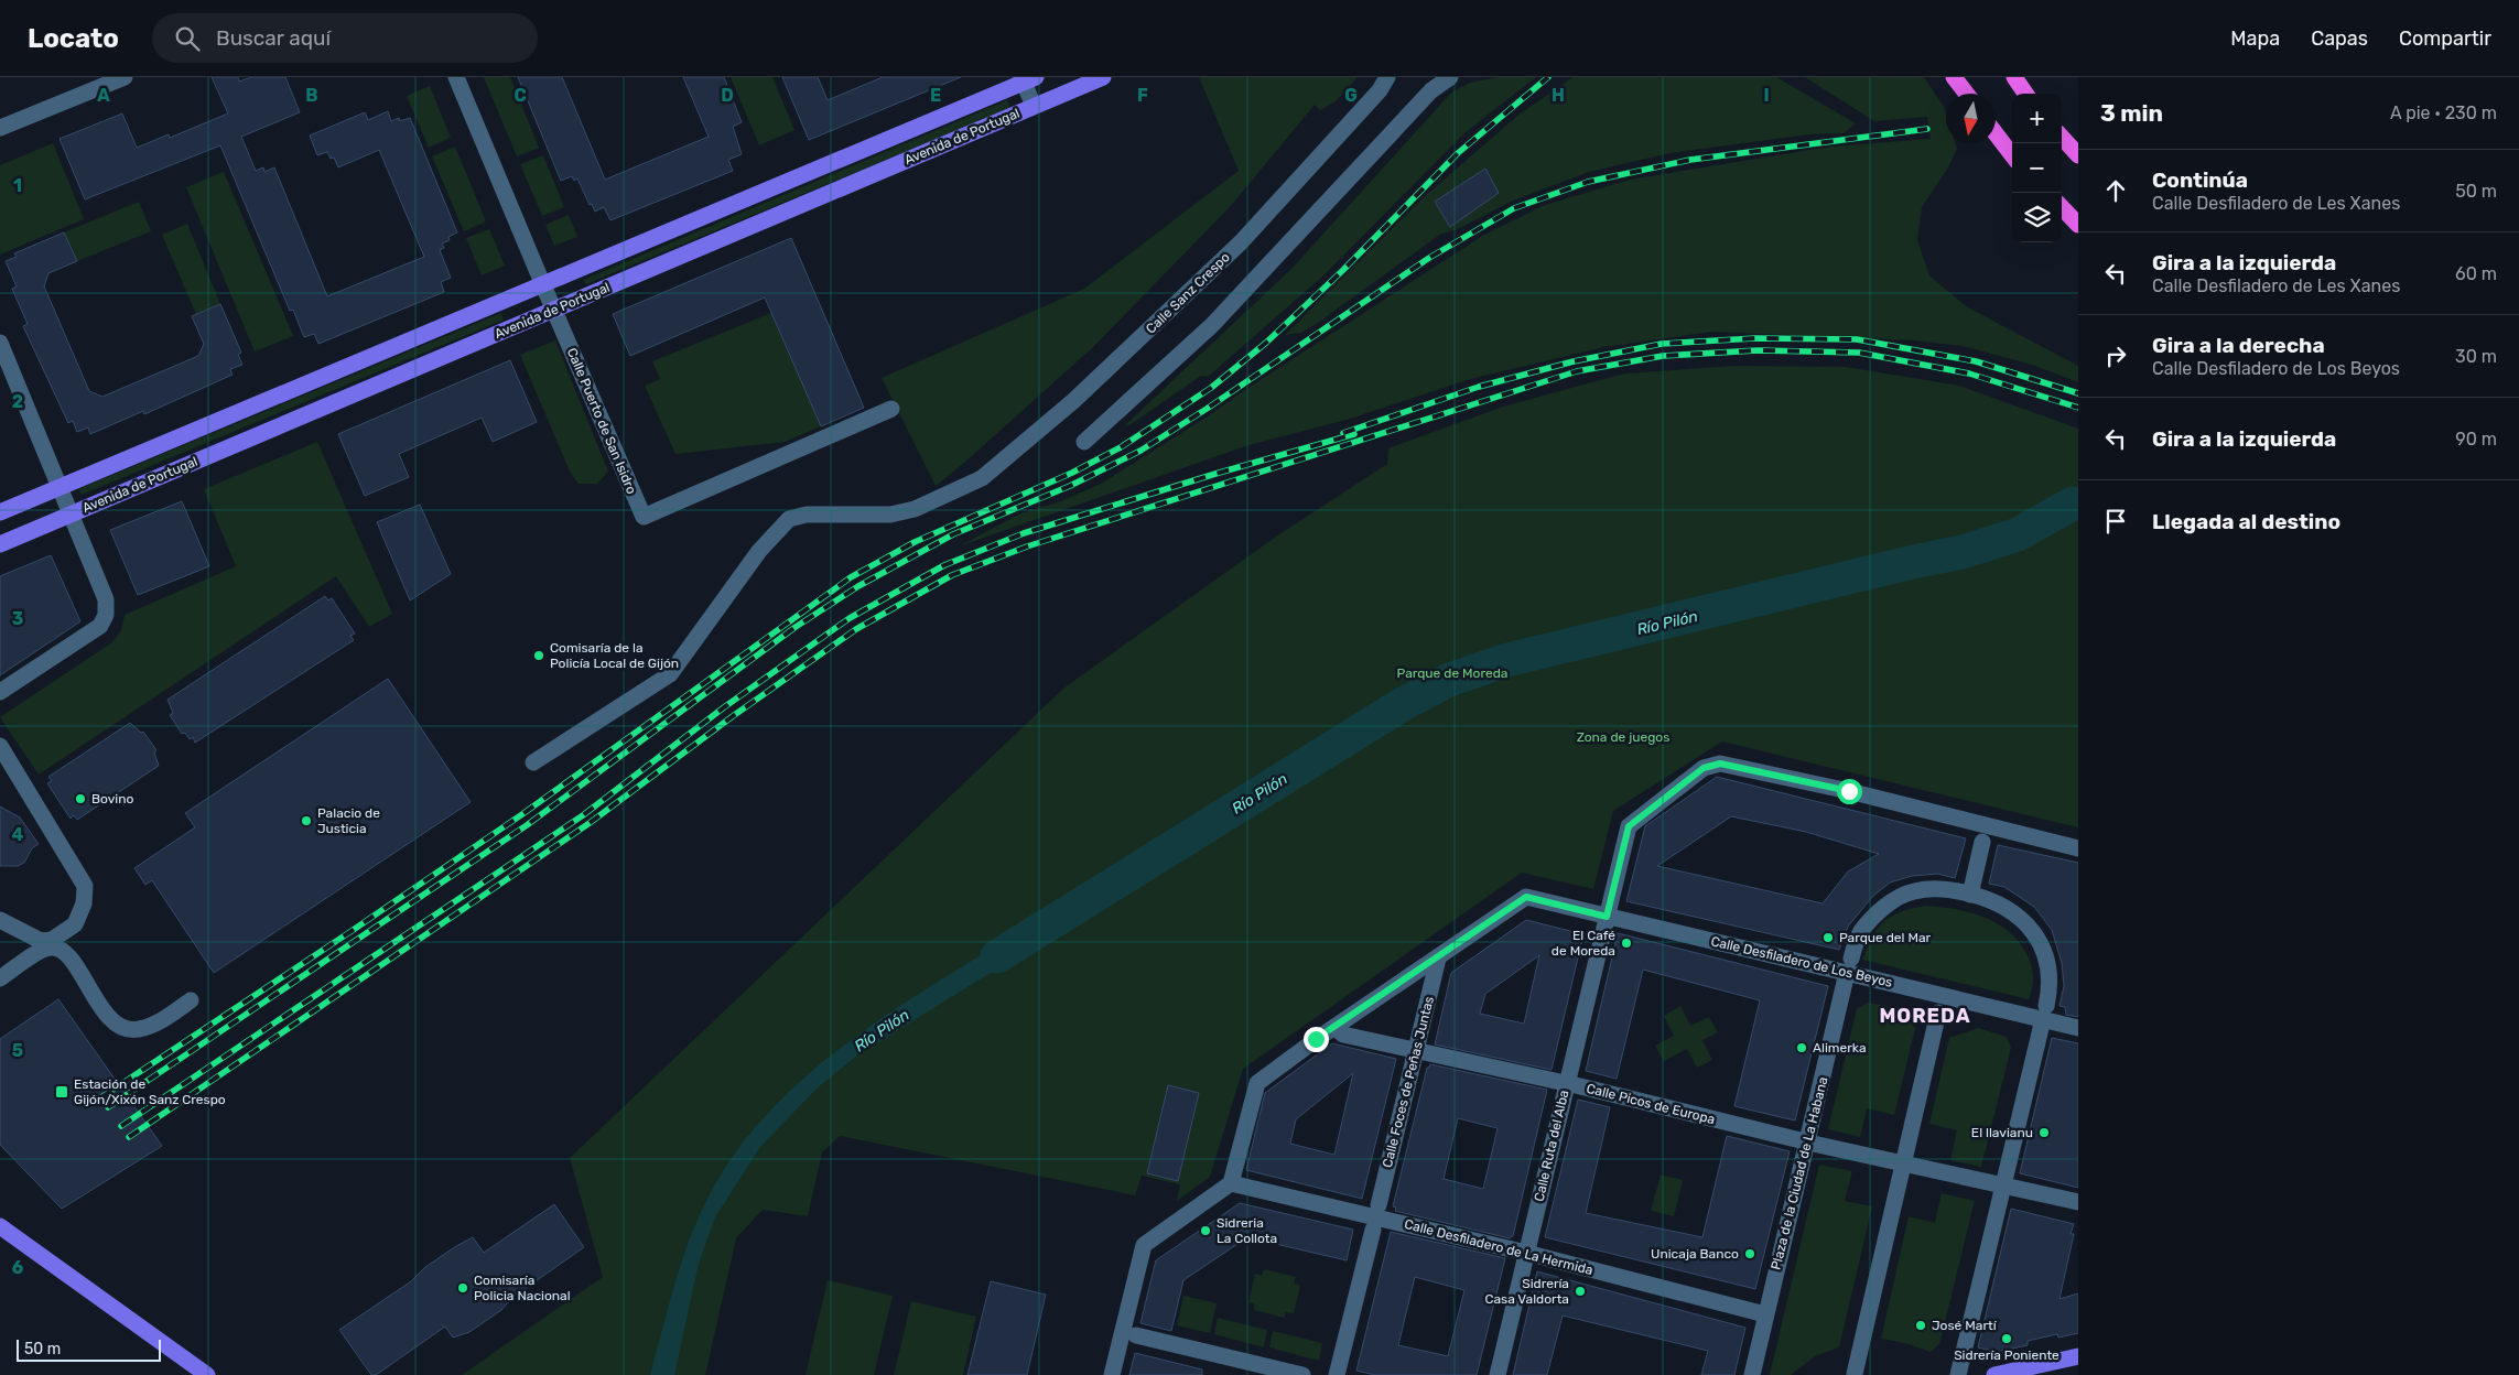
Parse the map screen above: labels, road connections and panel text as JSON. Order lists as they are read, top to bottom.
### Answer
{
  "streets": {
    "main road": ["Avenida de Portugal"],
    "street": [
      "Calle Sanz Crespo",
      "Calle Puerto de San Isidro",
      "Calle Desfiladero de Los Beyos",
      "Calle Foces de Peñas Juntas",
      "Calle Picos de Europa",
      "Calle Ruta del Alba",
      "Plaza de la Ciudad de La Habana",
      "Calle Desfiladero de La Hermida"
    ]
  },
  "crossings": [
    ["Avenida de Portugal", "Calle Puerto de San Isidro"],
    ["Calle Desfiladero de Los Beyos", "Calle Foces de Peñas Juntas"],
    ["Calle Desfiladero de Los Beyos", "Calle Ruta del Alba"],
    ["Calle Desfiladero de Los Beyos", "Plaza de la Ciudad de La Habana"],
    ["Calle Foces de Peñas Juntas", "Calle Picos de Europa"],
    ["Calle Picos de Europa", "Calle Ruta del Alba"],
    ["Calle Picos de Europa", "Plaza de la Ciudad de La Habana"],
    ["Calle Ruta del Alba", "Calle Desfiladero de La Hermida"],
    ["Plaza de la Ciudad de La Habana", "Calle Desfiladero de La Hermida"]
  ],
  "districts": ["MOREDA"],
  "water": ["Río Pilón"],
  "parks": ["Parque de Moreda", "Zona de juegos"],
  "places": {
    "other": [
      "Comisaría de la Policía Local de Gijón",
      "Bovino",
      "Palacio de Justicia",
      "Parque del Mar",
      "El Café de Moreda",
      "Alimerka",
      "El llavianu",
      "Sidreria La Collota",
      "Unicaja Banco",
      "Comisaría Policia Nacional",
      "Sidrería Casa Valdorta",
      "José Martí",
      "Sidrería Poniente"
    ],
    "transit": ["Estación de Gijón/Xixón Sanz Crespo"]
  },
  "scale_bar": "50 m",
  "north": "bottom",
  "page": {
    "header": "Locato",
    "search": "Buscar aquí",
    "nav": ["Mapa", "Capas", "Compartir"],
    "heading": ["3 min", "A pie · 230 m"],
    "map_buttons": ["+", "−"],
    "list": [
      ["Continúa", "Calle Desfiladero de Les Xanes", "50 m"],
      ["Gira a la izquierda", "Calle Desfiladero de Les Xanes", "60 m"],
      ["Gira a la derecha", "Calle Desfiladero de Los Beyos", "30 m"],
      ["Gira a la izquierda", "90 m"],
      "Llegada al destino"
    ],
    "scale": "50 m"
  },
  "grid": {
    "columns": [
      "A",
      "B",
      "C",
      "D",
      "E",
      "F",
      "G",
      "H",
      "I"
    ],
    "rows": [
      "1",
      "2",
      "3",
      "4",
      "5",
      "6"
    ]
  }
}
